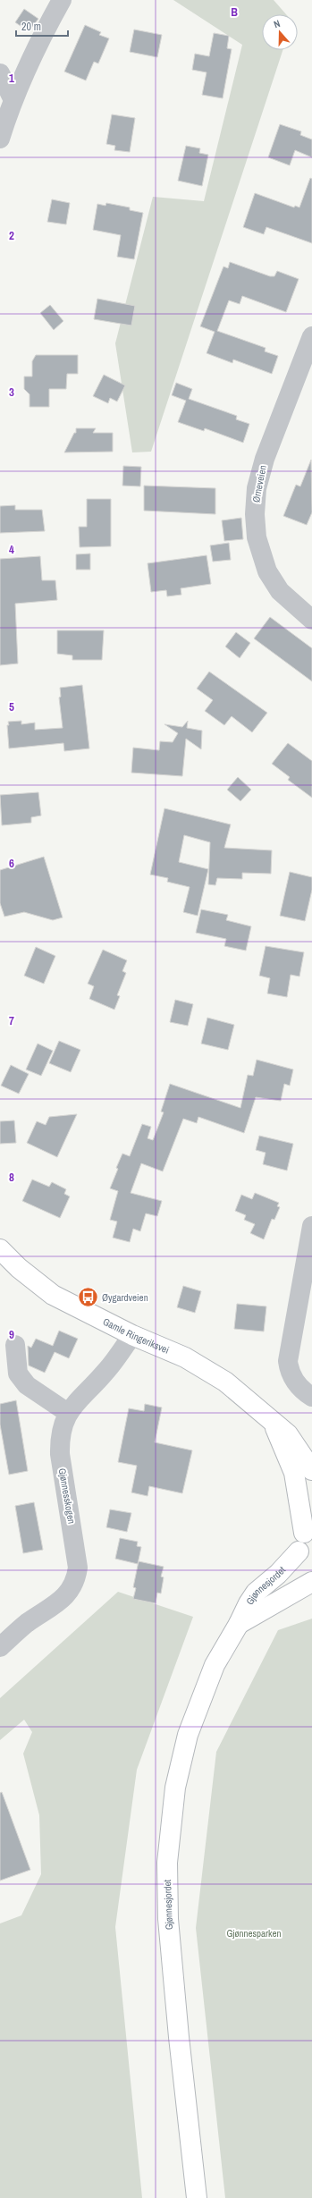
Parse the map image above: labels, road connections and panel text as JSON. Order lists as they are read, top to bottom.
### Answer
{
  "streets": {
    "main road": ["Gamle Ringeriksvei", "Gjønnesjordet"],
    "street": ["Ørneveien", "Gjønnesskogen"]
  },
  "crossings": [
    ["Gamle Ringeriksvei", "Gjønnesskogen"]
  ],
  "parks": ["Gjønnesparken"],
  "places": {
    "bus stop": ["Øygardveien"]
  },
  "scale_bar": "20 m",
  "north": "top",
  "grid": {
    "columns": ["B"],
    "rows": [
      "1",
      "2",
      "3",
      "4",
      "5",
      "6",
      "7",
      "8",
      "9"
    ]
  }
}
